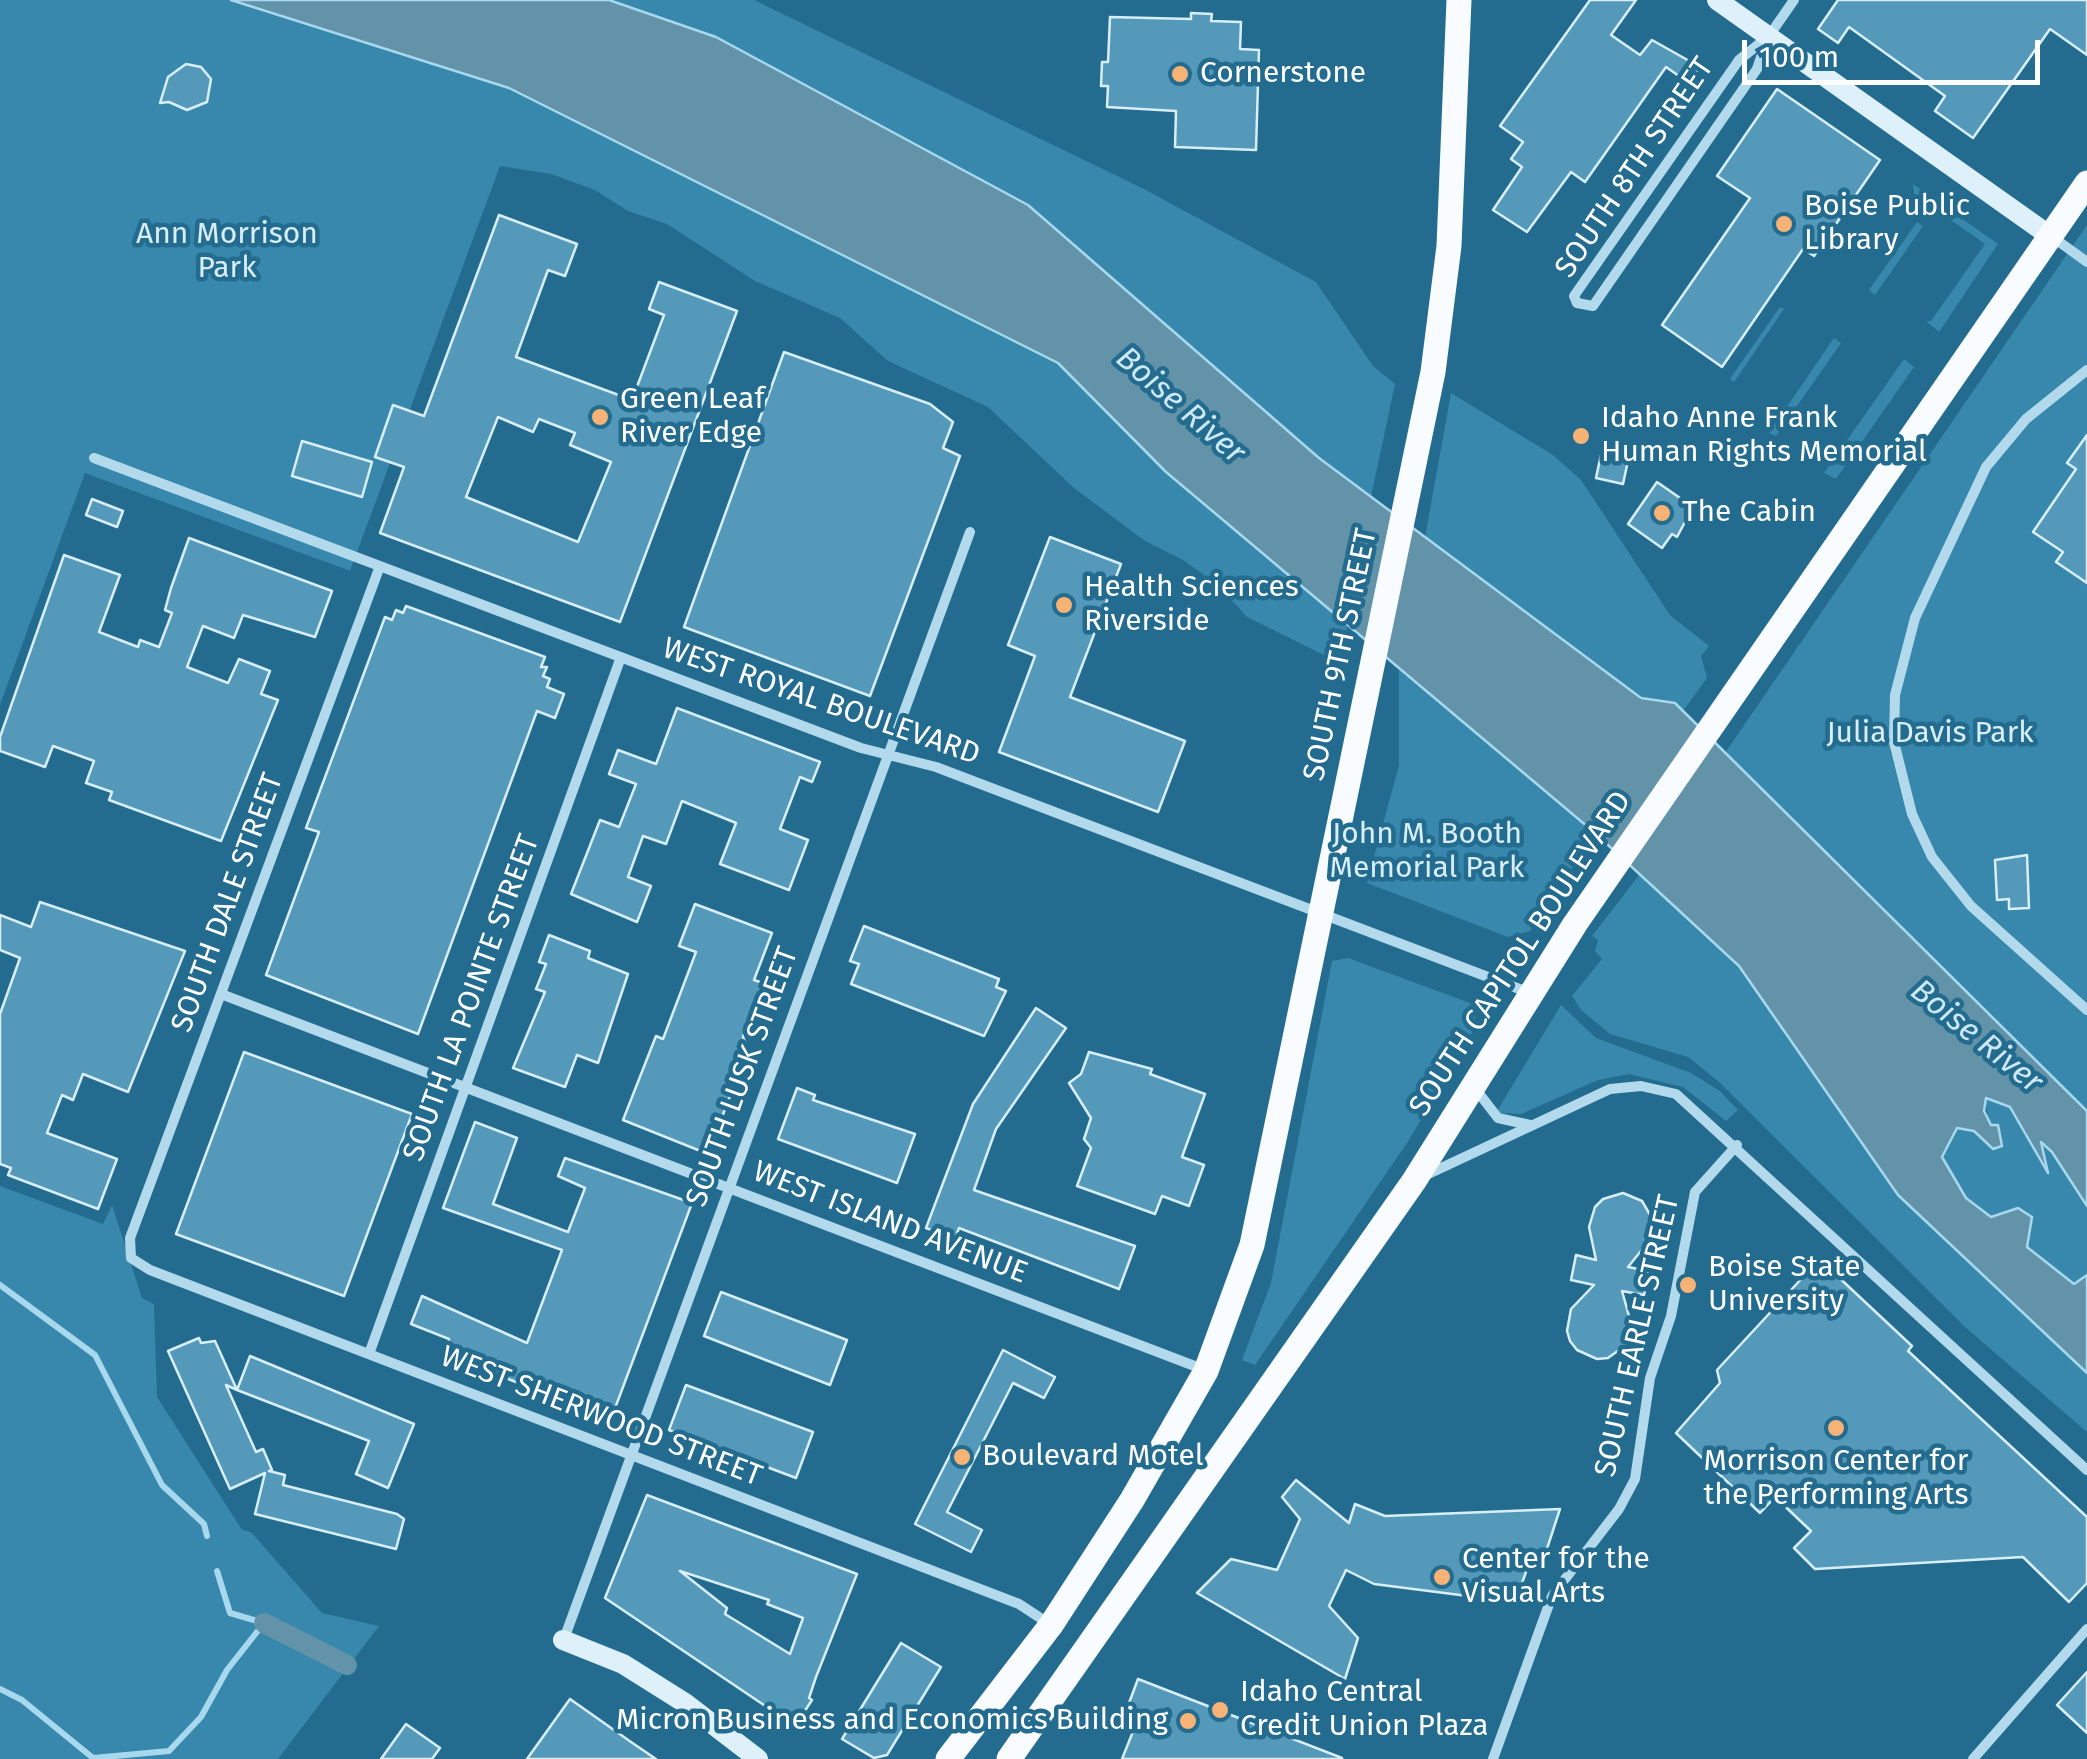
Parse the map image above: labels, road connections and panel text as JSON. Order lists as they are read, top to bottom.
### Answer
{
  "streets": {
    "main road": ["SOUTH 9TH STREET", "SOUTH CAPITOL BOULEVARD"],
    "street": [
      "SOUTH 8TH STREET",
      "WEST ROYAL BOULEVARD",
      "SOUTH DALE STREET",
      "SOUTH LA POINTE STREET",
      "SOUTH LUSK STREET",
      "WEST ISLAND AVENUE",
      "SOUTH EARLE STREET",
      "WEST SHERWOOD STREET"
    ]
  },
  "crossings": [
    ["SOUTH 9TH STREET", "WEST ROYAL BOULEVARD"],
    ["SOUTH 9TH STREET", "WEST ISLAND AVENUE"],
    ["WEST ROYAL BOULEVARD", "SOUTH DALE STREET"],
    ["WEST ROYAL BOULEVARD", "SOUTH CAPITOL BOULEVARD"],
    ["WEST ROYAL BOULEVARD", "SOUTH LA POINTE STREET"],
    ["WEST ROYAL BOULEVARD", "SOUTH LUSK STREET"],
    ["SOUTH DALE STREET", "WEST ISLAND AVENUE"],
    ["SOUTH DALE STREET", "WEST SHERWOOD STREET"],
    ["SOUTH LA POINTE STREET", "WEST ISLAND AVENUE"],
    ["SOUTH LA POINTE STREET", "WEST SHERWOOD STREET"],
    ["SOUTH LUSK STREET", "WEST ISLAND AVENUE"],
    ["SOUTH LUSK STREET", "WEST SHERWOOD STREET"]
  ],
  "water": ["Boise River"],
  "parks": ["Ann Morrison Park", "Julia Davis Park", "John M. Booth Memorial Park"],
  "places": [
    "Cornerstone",
    "Boise Public Library",
    "Green Leaf River Edge",
    "Idaho Anne Frank Human Rights Memorial",
    "The Cabin",
    "Health Sciences Riverside",
    "Boise State University",
    "Morrison Center for the Performing Arts",
    "Boulevard Motel",
    "Center for the Visual Arts",
    "Idaho Central Credit Union Plaza",
    "Micron Business and Economics Building"
  ],
  "scale_bar": "100 m"
}
